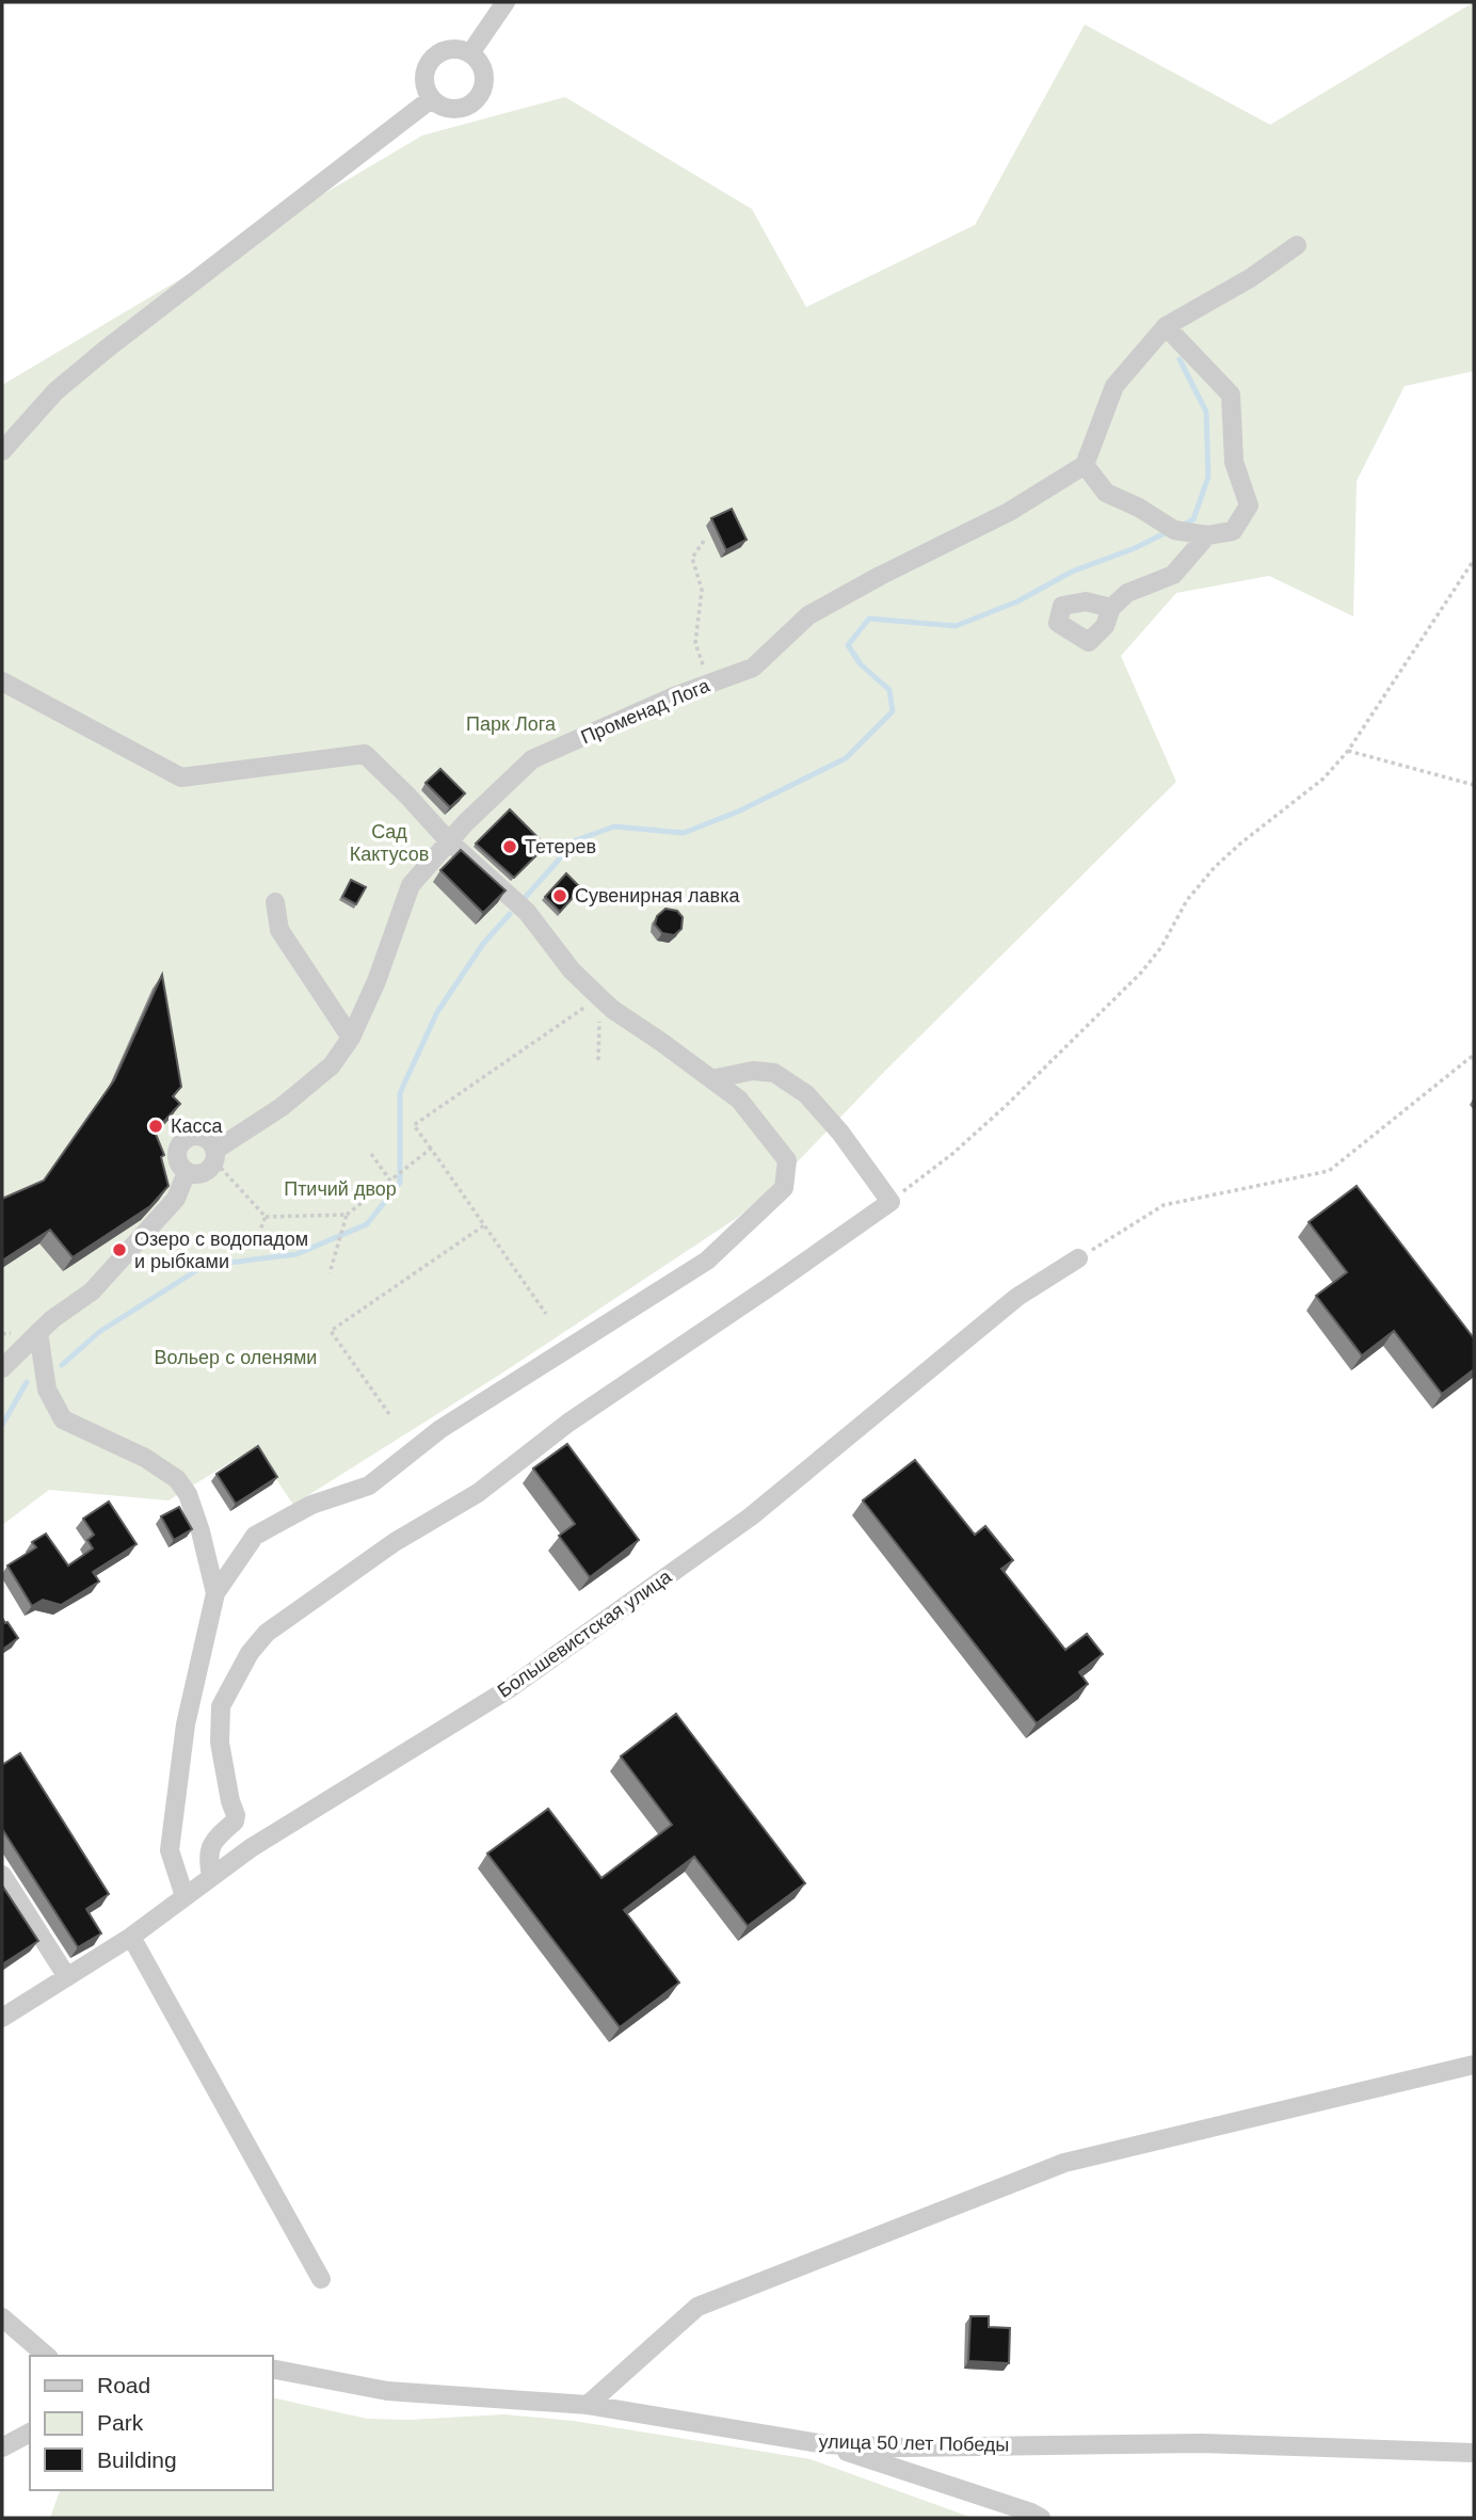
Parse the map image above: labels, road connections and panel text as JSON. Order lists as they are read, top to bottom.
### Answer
{
  "streets": {
    "street": ["Променад Лога", "Большевистская улица", "улица 50 лет Победы"]
  },
  "parks": [
    "Парк Лога",
    "Сад Кактусов",
    "Птичий двор",
    "Вольер с оленями"
  ],
  "places": [
    "Тетерев",
    "Сувенирная лавка",
    "Касса",
    "Озеро с водопадом и рыбками"
  ],
  "legend": ["Road", "Park", "Building"]
}
